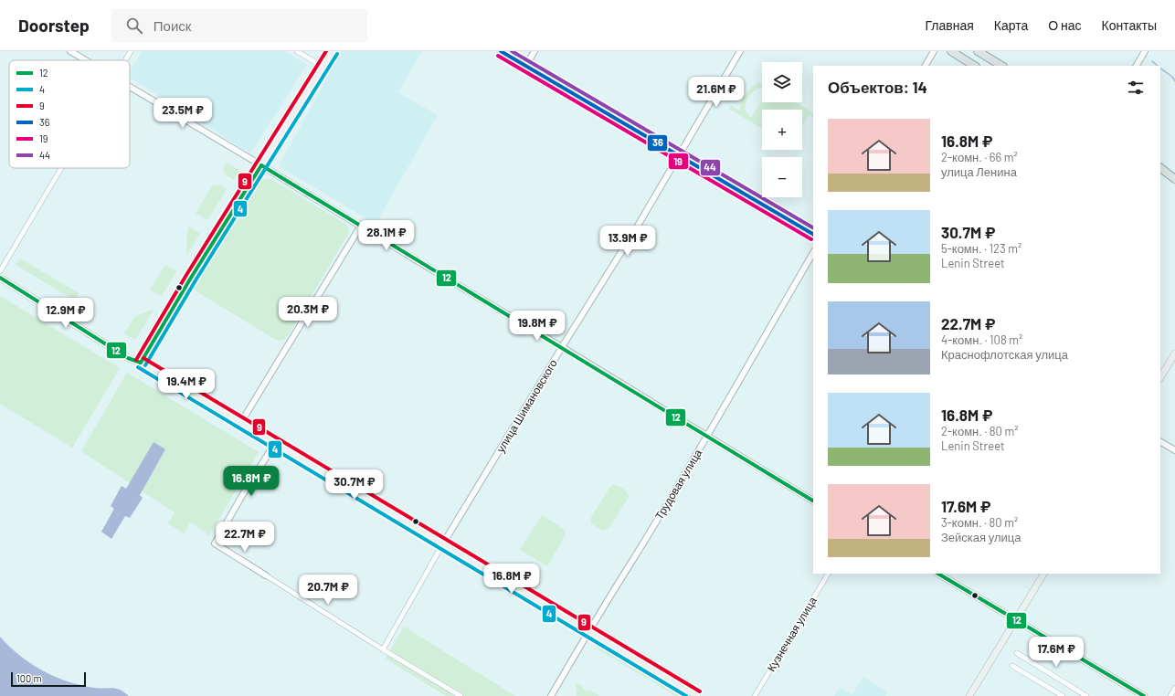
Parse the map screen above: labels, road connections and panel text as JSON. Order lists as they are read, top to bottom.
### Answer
{
  "streets": {
    "street": ["улица Шимановского", "Трудовая улица", "Кузнечная улица"]
  },
  "lines": [
    "transit line 9",
    "transit line 36",
    "transit line 44",
    "transit line 4",
    "transit line 19",
    "transit line 12"
  ],
  "legend": [
    "12",
    "4",
    "9",
    "36",
    "19",
    "44"
  ],
  "scale_bar": "100 m",
  "page": {
    "header": "Doorstep",
    "search": "Поиск",
    "nav": [
      "Главная",
      "Карта",
      "О нас",
      "Контакты"
    ],
    "map_buttons": ["+", "−"],
    "heading": "Объектов: 14",
    "price": [
      "21.6M ₽",
      "23.5M ₽",
      "28.1M ₽",
      "13.9M ₽",
      "20.3M ₽",
      "12.9M ₽",
      "19.8M ₽",
      "19.4M ₽",
      "16.8M ₽",
      "30.7M ₽",
      "22.7M ₽",
      "16.8M ₽",
      "20.7M ₽",
      "17.6M ₽"
    ],
    "list": [
      {
        "name": "16.8M ₽",
        "note": "2-комн. · 66 m² · улица Ленина"
      },
      {
        "name": "30.7M ₽",
        "note": "5-комн. · 123 m² · Lenin Street"
      },
      {
        "name": "22.7M ₽",
        "note": "4-комн. · 108 m² · Краснофлотская улица"
      },
      {
        "name": "16.8M ₽",
        "note": "2-комн. · 80 m² · Lenin Street"
      },
      {
        "name": "17.6M ₽",
        "note": "3-комн. · 80 m² · Зейская улица"
      }
    ],
    "scale": "100 m"
  }
}
